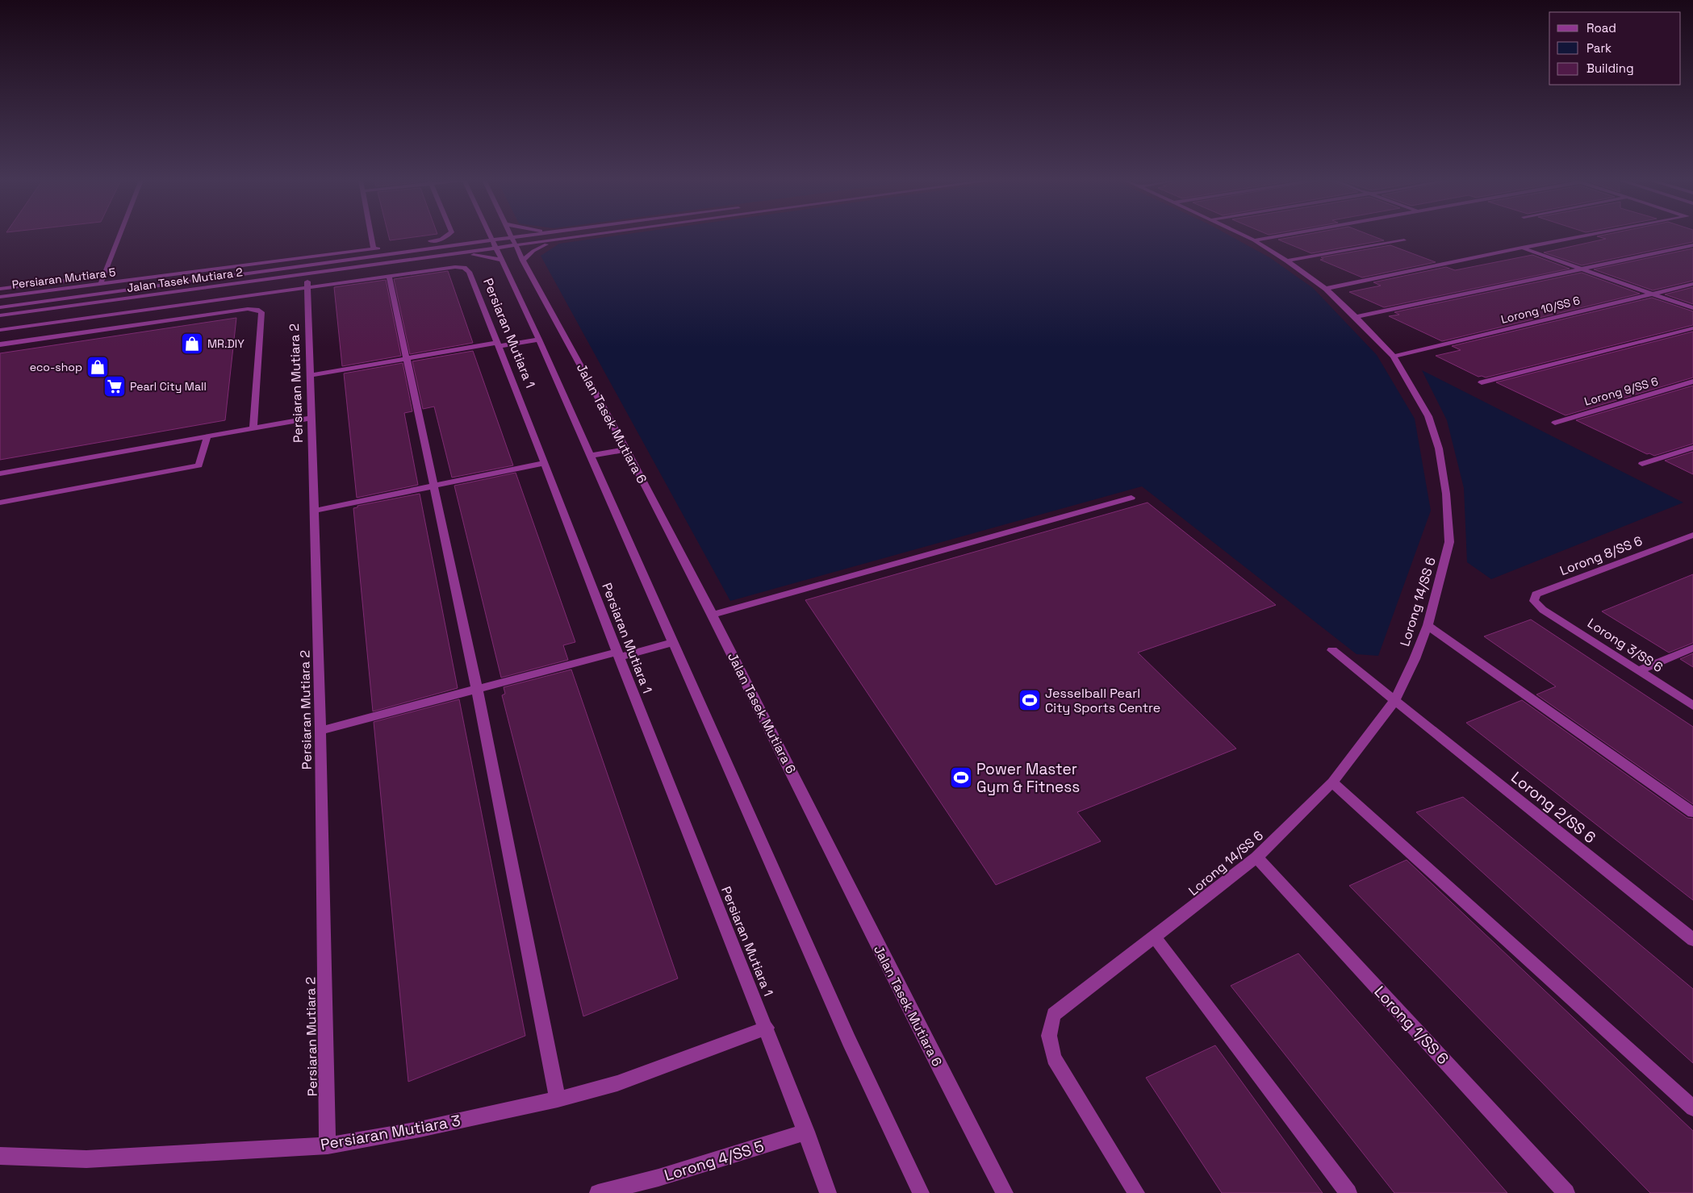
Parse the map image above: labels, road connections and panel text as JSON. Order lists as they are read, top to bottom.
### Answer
{
  "streets": {
    "street": [
      "Persiaran Mutiara 5",
      "Jalan Tasek Mutiara 2",
      "Lorong 10/SS 6",
      "Persiaran Mutiara 1",
      "Persiaran Mutiara 2",
      "Lorong 9/SS 6",
      "Jalan Tasek Mutiara 6",
      "Lorong 8/SS 6",
      "Lorong 14/SS 6",
      "Lorong 3/SS 6",
      "Lorong 2/SS 6",
      "Lorong 1/SS 6",
      "Persiaran Mutiara 3",
      "Lorong 4/SS 5"
    ]
  },
  "crossings": [
    ["Jalan Tasek Mutiara 2", "Persiaran Mutiara 2"],
    ["Jalan Tasek Mutiara 2", "Jalan Tasek Mutiara 6"],
    ["Lorong 10/SS 6", "Lorong 14/SS 6"],
    ["Persiaran Mutiara 1", "Persiaran Mutiara 3"],
    ["Persiaran Mutiara 1", "Lorong 4/SS 5"],
    ["Persiaran Mutiara 2", "Persiaran Mutiara 3"],
    ["Lorong 8/SS 6", "Lorong 3/SS 6"],
    ["Lorong 14/SS 6", "Lorong 2/SS 6"],
    ["Lorong 14/SS 6", "Lorong 1/SS 6"]
  ],
  "places": {
    "shop": ["MR.DIY", "eco-shop"],
    "supermarket": ["Pearl City Mall"],
    "sports": ["Jesselball Pearl City Sports Centre", "Power Master Gym & Fitness"]
  },
  "legend": ["Road", "Park", "Building"]
}
